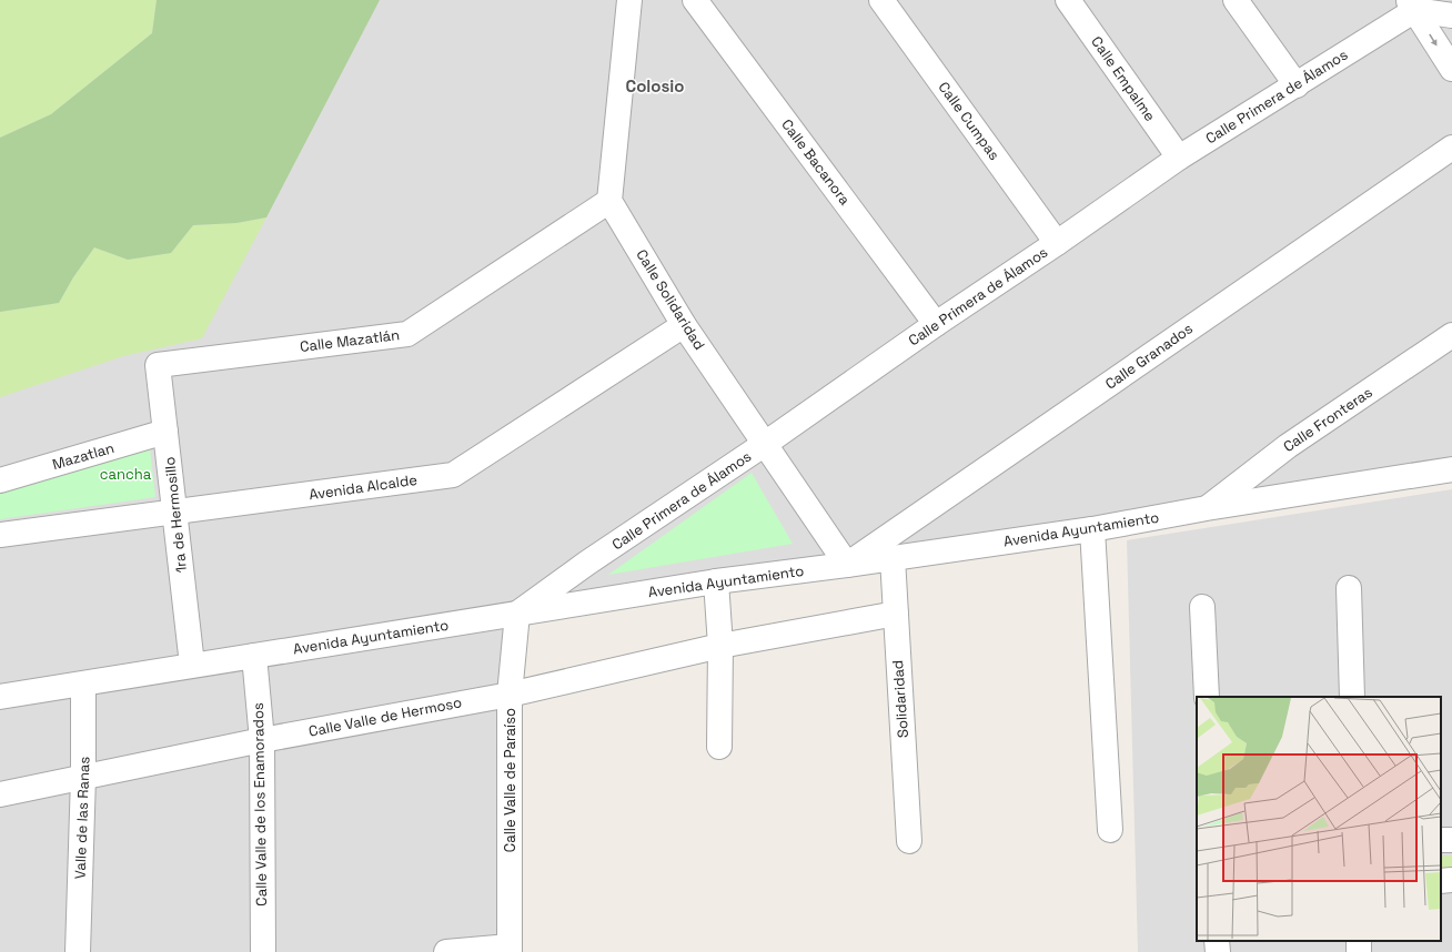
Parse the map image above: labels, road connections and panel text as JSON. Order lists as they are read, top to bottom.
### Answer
{
  "streets": {
    "street": [
      "Calle Empalme",
      "Calle Primera de Álamos",
      "Calle Cumpas",
      "Calle Bacanora",
      "Calle Solidaridad",
      "Calle Mazatlán",
      "Calle Granados",
      "Calle Fronteras",
      "Mazatlan",
      "Avenida Alcalde",
      "1ra de Hermosillo",
      "Avenida Ayuntamiento",
      "Solidaridad",
      "Calle Valle de Hermoso",
      "Calle Valle de Paraíso",
      "Calle Valle de los Enamorados",
      "Valle de las Ranas"
    ]
  },
  "crossings": [
    ["Calle Empalme", "Calle Primera de Álamos"],
    ["Calle Primera de Álamos", "Calle Cumpas"],
    ["Calle Primera de Álamos", "Calle Bacanora"],
    ["Calle Primera de Álamos", "Calle Solidaridad"],
    ["Calle Primera de Álamos", "Avenida Ayuntamiento"],
    ["Calle Primera de Álamos", "Calle Valle de Paraíso"],
    ["Calle Solidaridad", "Calle Mazatlán"],
    ["Calle Solidaridad", "Calle Granados"],
    ["Calle Solidaridad", "Avenida Alcalde"],
    ["Calle Solidaridad", "Avenida Ayuntamiento"],
    ["Calle Mazatlán", "1ra de Hermosillo"],
    ["Calle Granados", "Avenida Ayuntamiento"],
    ["Calle Fronteras", "Avenida Ayuntamiento"],
    ["Mazatlan", "1ra de Hermosillo"],
    ["Avenida Alcalde", "1ra de Hermosillo"],
    ["1ra de Hermosillo", "Avenida Ayuntamiento"],
    ["Avenida Ayuntamiento", "Solidaridad"],
    ["Avenida Ayuntamiento", "Calle Valle de Paraíso"],
    ["Avenida Ayuntamiento", "Calle Valle de los Enamorados"],
    ["Avenida Ayuntamiento", "Valle de las Ranas"],
    ["Solidaridad", "Calle Valle de Hermoso"],
    ["Calle Valle de Hermoso", "Calle Valle de Paraíso"],
    ["Calle Valle de Hermoso", "Calle Valle de los Enamorados"],
    ["Calle Valle de Hermoso", "Valle de las Ranas"]
  ],
  "districts": ["Colosio"],
  "parks": ["cancha"]
}
